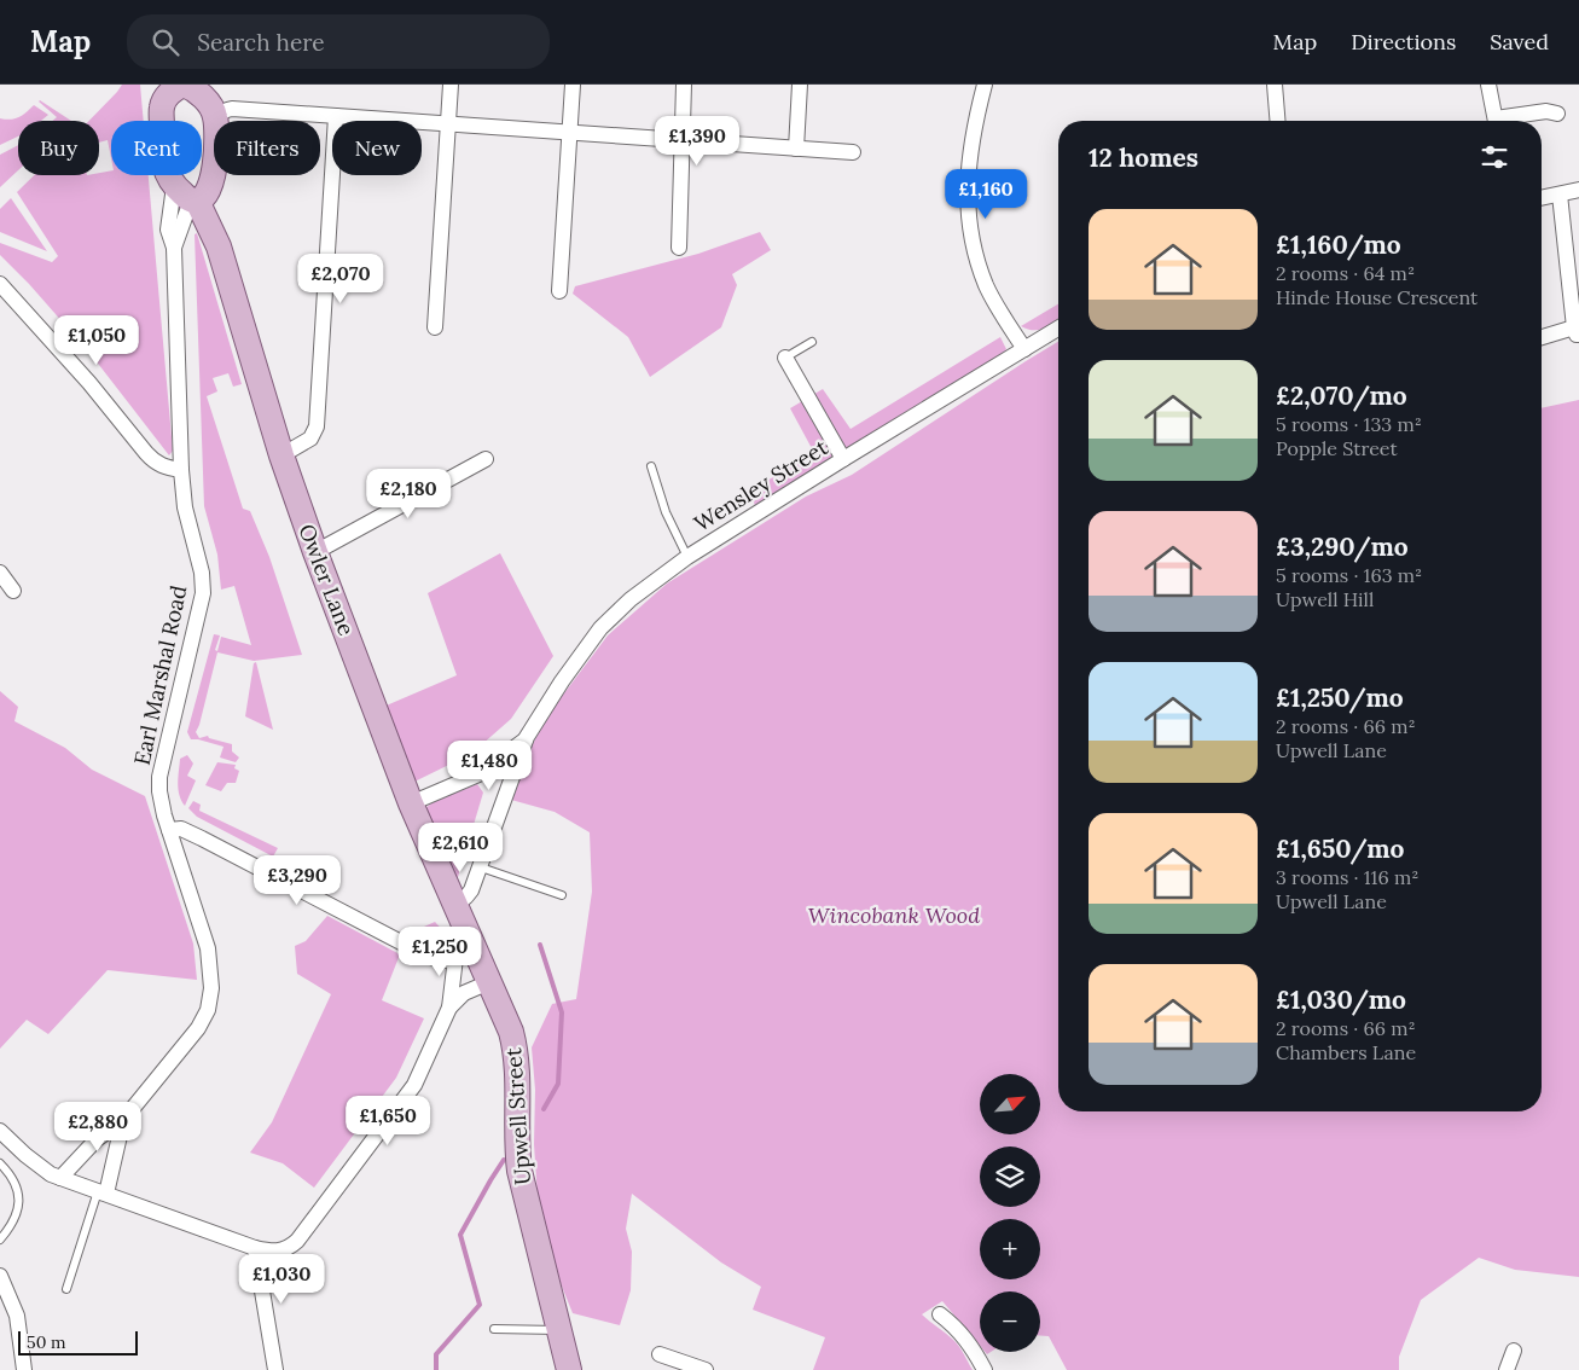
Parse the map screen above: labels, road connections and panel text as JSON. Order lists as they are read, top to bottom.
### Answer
{
  "streets": {
    "main road": ["Owler Lane", "Upwell Street"],
    "street": ["Wensley Street", "Earl Marshal Road"]
  },
  "crossings": [
    ["Wensley Street", "Owler Lane"],
    ["Wensley Street", "Upwell Street"],
    ["Owler Lane", "Upwell Street"]
  ],
  "parks": ["Wincobank Wood"],
  "scale_bar": "50 m",
  "north": "top right",
  "page": {
    "header": "Map",
    "search": "Search here",
    "nav": ["Map", "Directions", "Saved"],
    "price": [
      "£1,390",
      "£1,160",
      "£2,070",
      "£1,050",
      "£2,180",
      "£1,480",
      "£2,610",
      "£3,290",
      "£1,250",
      "£1,650",
      "£2,880",
      "£1,030"
    ],
    "chip": [
      "Buy",
      "Rent",
      "Filters",
      "New"
    ],
    "heading": "12 homes",
    "list": [
      {
        "name": "£1,160/mo",
        "note": "2 rooms · 64 m² · Hinde House Crescent"
      },
      {
        "name": "£2,070/mo",
        "note": "5 rooms · 133 m² · Popple Street"
      },
      {
        "name": "£3,290/mo",
        "note": "5 rooms · 163 m² · Upwell Hill"
      },
      {
        "name": "£1,250/mo",
        "note": "2 rooms · 66 m² · Upwell Lane"
      },
      {
        "name": "£1,650/mo",
        "note": "3 rooms · 116 m² · Upwell Lane"
      },
      {
        "name": "£1,030/mo",
        "note": "2 rooms · 66 m² · Chambers Lane"
      }
    ],
    "map_buttons": ["+", "−"],
    "scale": "50 m"
  }
}
